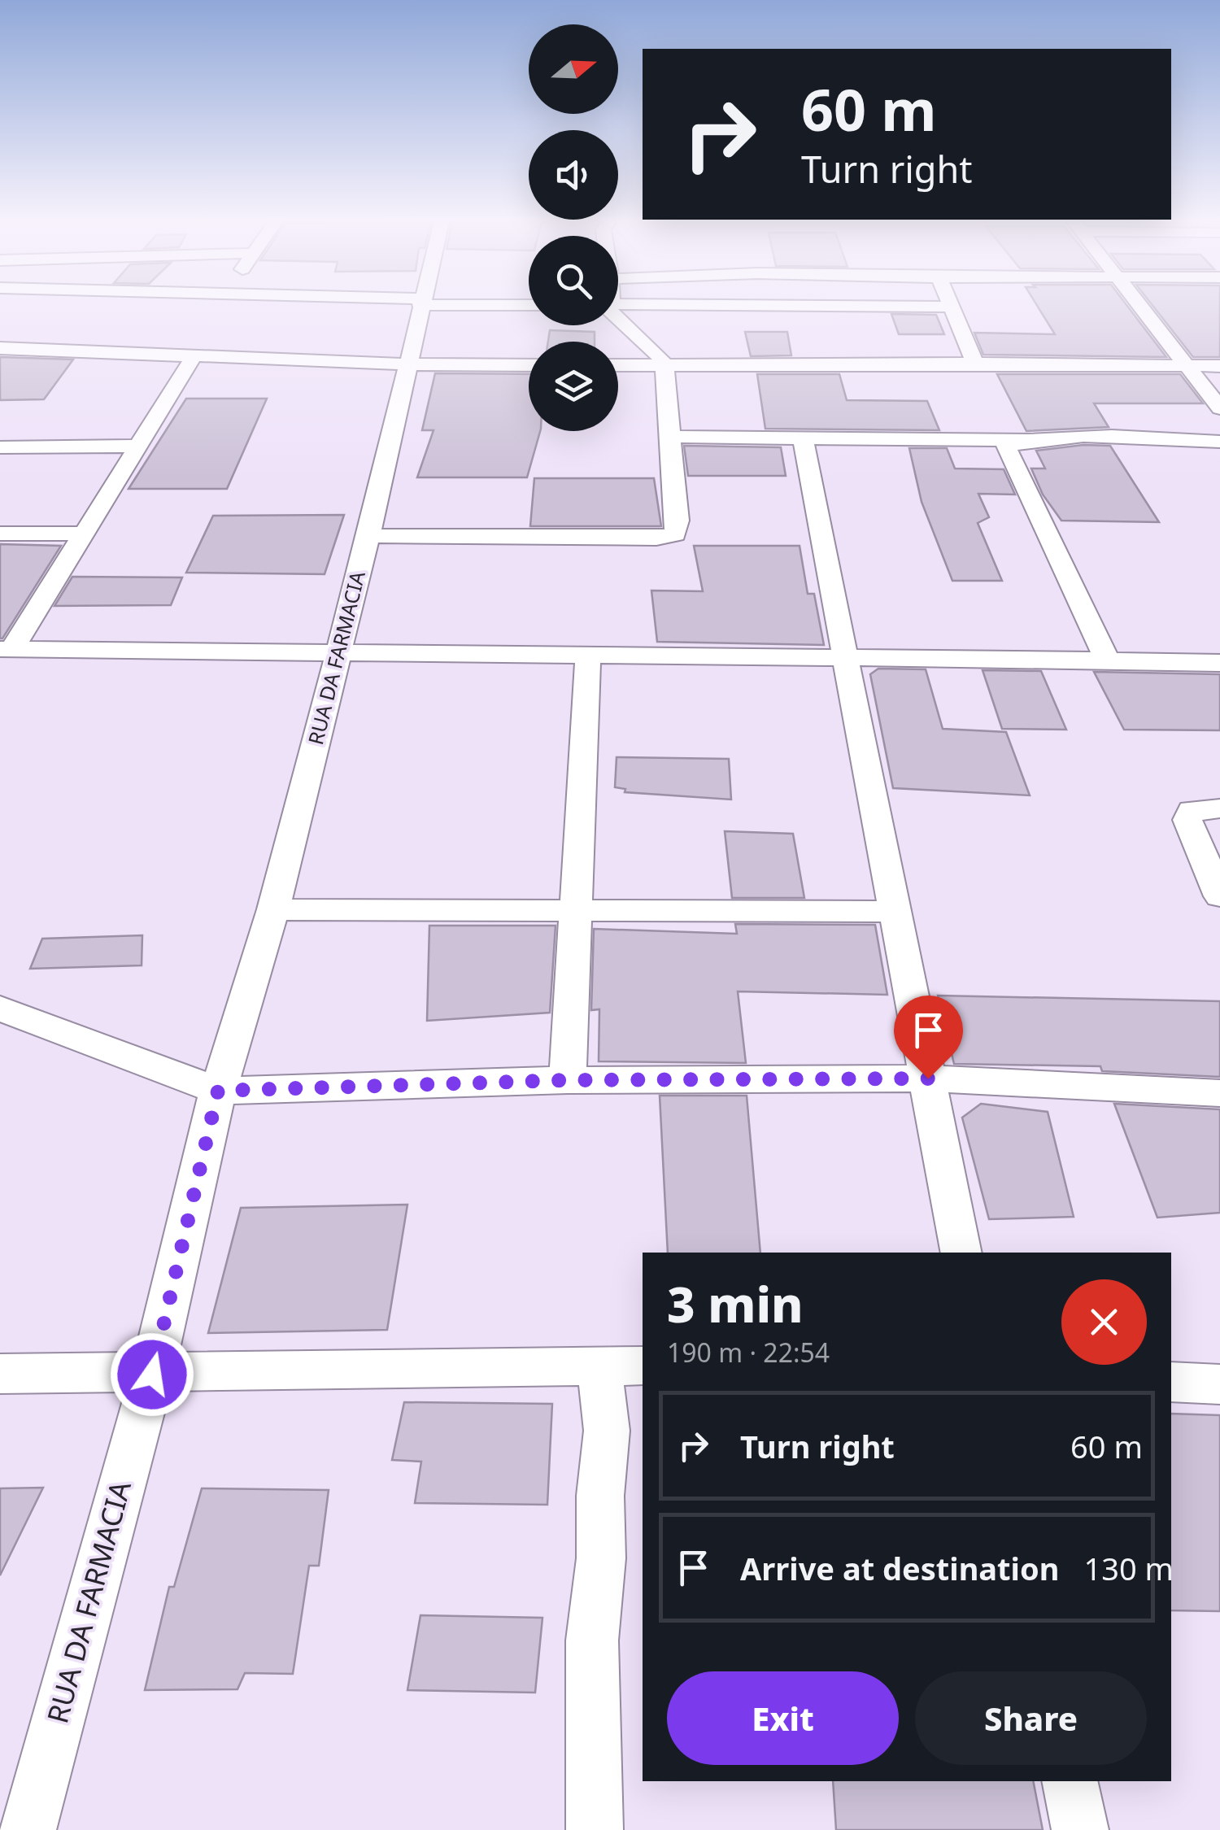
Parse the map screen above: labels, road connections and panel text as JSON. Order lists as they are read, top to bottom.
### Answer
{
  "streets": {
    "street": ["RUA DA FARMACIA"]
  },
  "north": "right",
  "page": {
    "turn": ["60 m", "Turn right"],
    "heading": ["3 min", "190 m · 22:54"],
    "list": [
      {
        "name": "Turn right",
        "value": "60 m"
      },
      {
        "name": "Arrive at destination",
        "value": "130 m"
      }
    ],
    "buttons": ["Exit", "Share"]
  }
}
